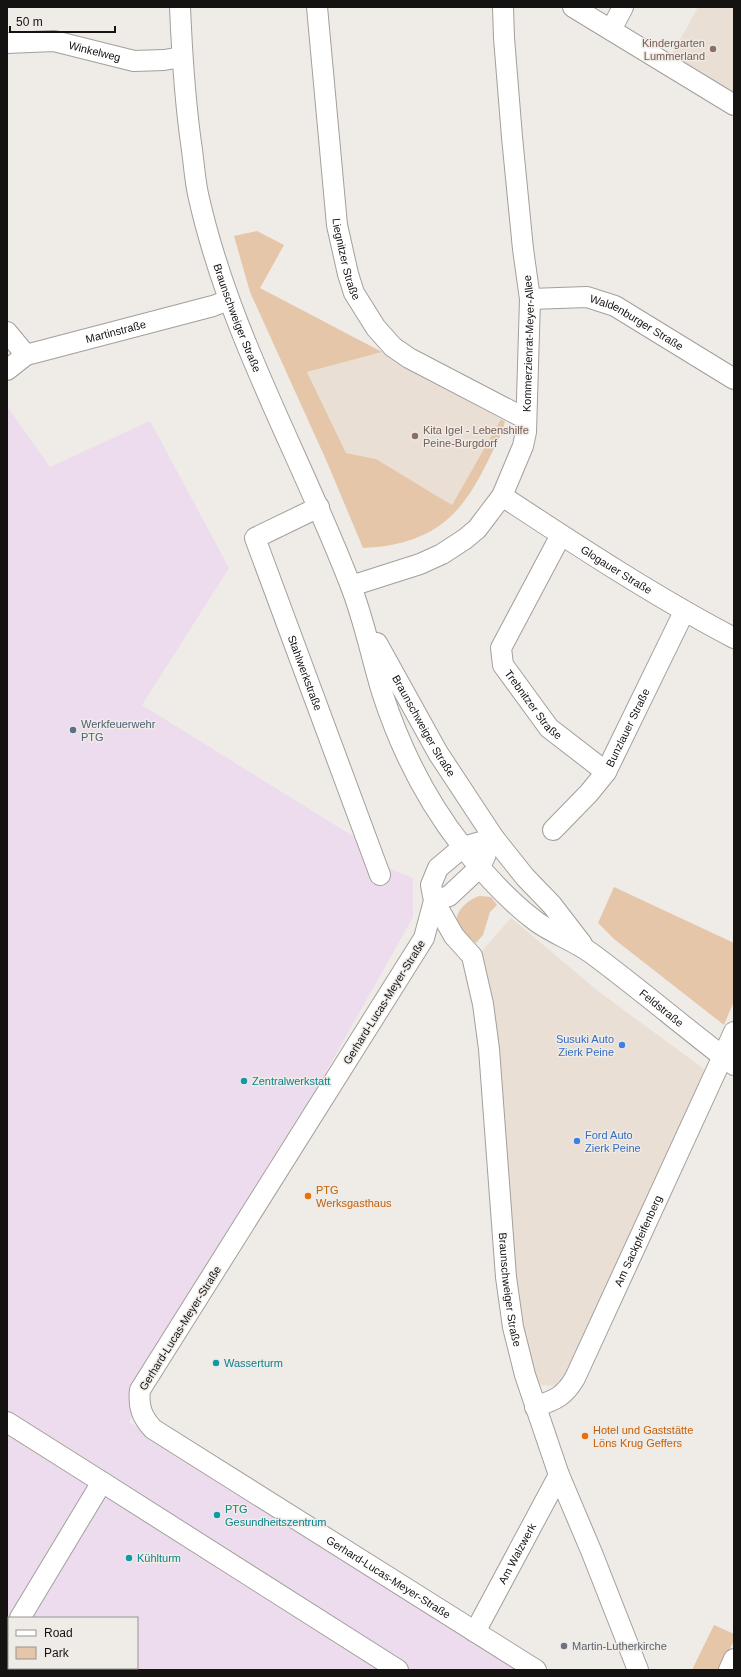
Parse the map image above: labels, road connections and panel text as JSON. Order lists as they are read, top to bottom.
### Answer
{
  "streets": {
    "street": [
      "Winkelweg",
      "Liegnitzer Straße",
      "Braunschweiger Straße",
      "Waldenburger Straße",
      "Martinstraße",
      "Kommerzienrat-Meyer-Allee",
      "Glogauer Straße",
      "Stahlwerkstraße",
      "Trebnitzer Straße",
      "Bunzlauer Straße",
      "Gerhard-Lucas-Meyer-Straße",
      "Feldstraße",
      "Am Sackpfeifenberg",
      "Am Walzwerk"
    ]
  },
  "crossings": [
    ["Winkelweg", "Braunschweiger Straße"],
    ["Liegnitzer Straße", "Kommerzienrat-Meyer-Allee"],
    ["Braunschweiger Straße", "Martinstraße"],
    ["Braunschweiger Straße", "Kommerzienrat-Meyer-Allee"],
    ["Braunschweiger Straße", "Stahlwerkstraße"],
    ["Braunschweiger Straße", "Gerhard-Lucas-Meyer-Straße"],
    ["Braunschweiger Straße", "Feldstraße"],
    ["Braunschweiger Straße", "Am Sackpfeifenberg"],
    ["Braunschweiger Straße", "Am Walzwerk"],
    ["Waldenburger Straße", "Kommerzienrat-Meyer-Allee"],
    ["Kommerzienrat-Meyer-Allee", "Glogauer Straße"],
    ["Glogauer Straße", "Trebnitzer Straße"],
    ["Glogauer Straße", "Bunzlauer Straße"],
    ["Trebnitzer Straße", "Bunzlauer Straße"],
    ["Gerhard-Lucas-Meyer-Straße", "Am Walzwerk"],
    ["Feldstraße", "Am Sackpfeifenberg"]
  ],
  "places": [
    "Kindergarten Lummerland",
    "Kita Igel - Lebenshilfe Peine-Burgdorf",
    "Werkfeuerwehr PTG",
    "Susuki Auto Zierk Peine",
    "Zentralwerkstatt",
    "Ford Auto Zierk Peine",
    "PTG Werksgasthaus",
    "Wasserturm",
    "Hotel und Gaststätte Löns Krug Geffers",
    "PTG Gesundheitszentrum",
    "Kühlturm",
    "Martin-Lutherkirche"
  ],
  "legend": ["Road", "Park"],
  "scale_bar": "50 m"
}
